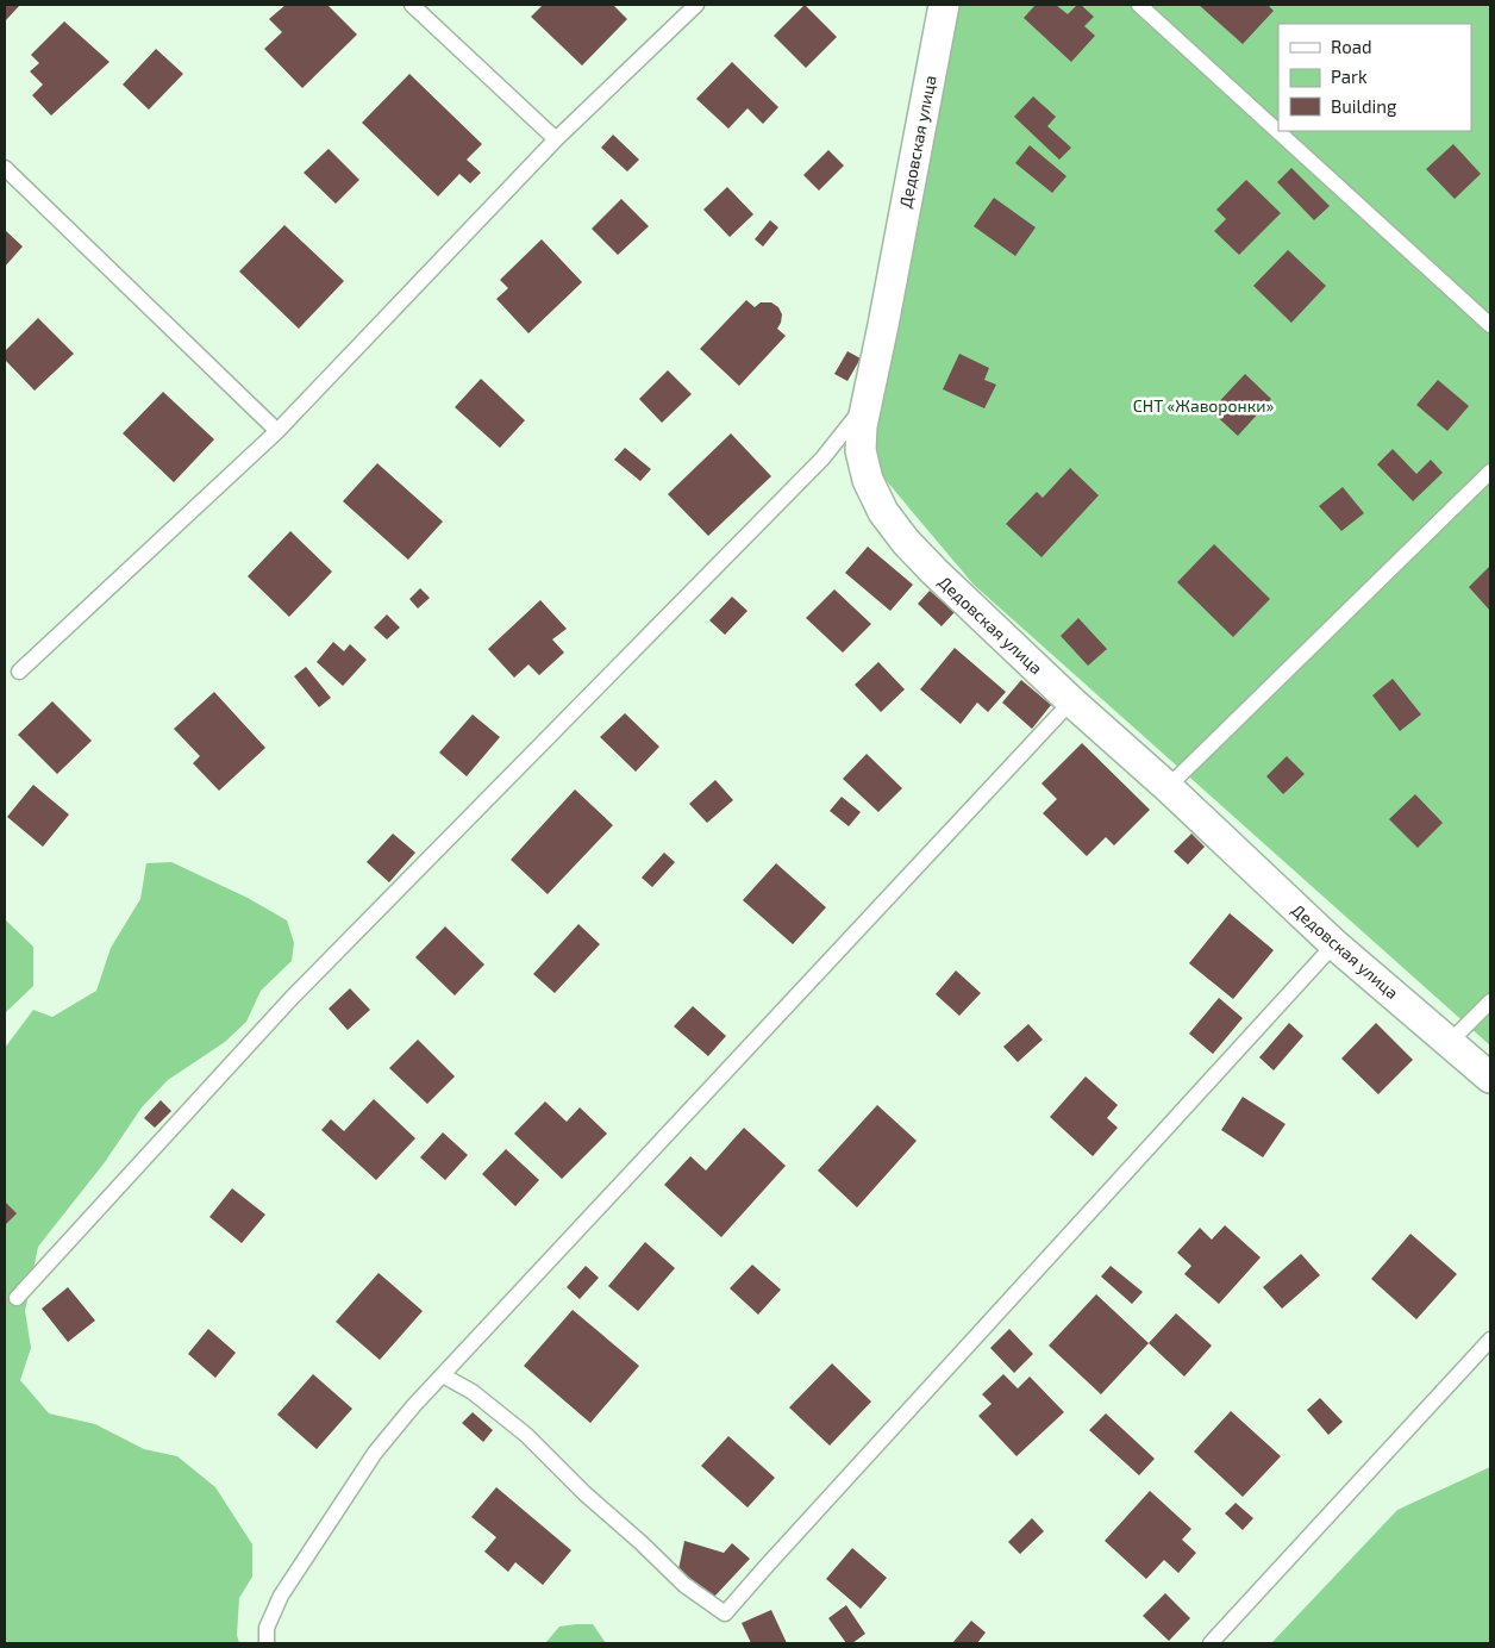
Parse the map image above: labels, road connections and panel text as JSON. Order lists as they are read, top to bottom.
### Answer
{
  "streets": {
    "street": ["Дедовская улица"]
  },
  "parks": ["СНТ «Жаворонки»"],
  "legend": ["Road", "Park", "Building"]
}
